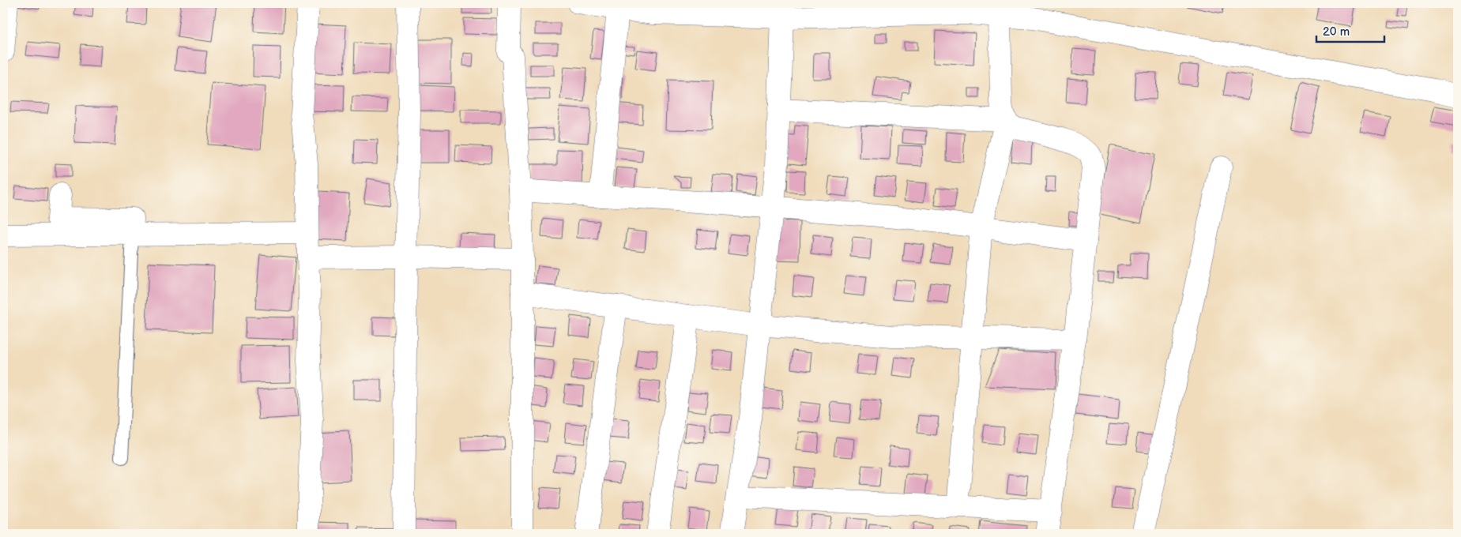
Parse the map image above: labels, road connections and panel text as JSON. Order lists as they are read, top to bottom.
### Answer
{
  "scale_bar": "20 m"
}
